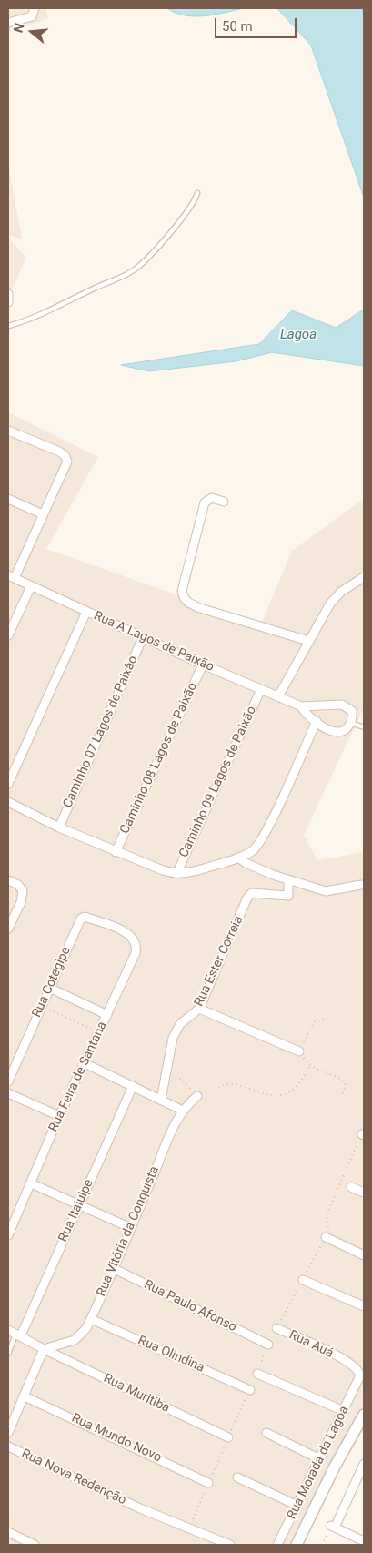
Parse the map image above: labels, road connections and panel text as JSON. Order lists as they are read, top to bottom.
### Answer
{
  "streets": {
    "street": [
      "Rua A Lagos de Paixão",
      "Caminho 07 Lagos de Paixão",
      "Caminho 08 Lagos de Paixão",
      "Caminho 09 Lagos de Paixão",
      "Rua Ester Correia",
      "Rua Cotegipe",
      "Rua Feira de Santana",
      "Rua Itaiuipe",
      "Rua Vitória da Conquista",
      "Rua Paulo Afonso",
      "Rua Auá",
      "Rua Olindina",
      "Rua Muritiba",
      "Rua Mundo Novo",
      "Rua Morada da Lagoa",
      "Rua Nova Redenção"
    ]
  },
  "crossings": [
    ["Rua A Lagos de Paixão", "Caminho 07 Lagos de Paixão"],
    ["Rua A Lagos de Paixão", "Caminho 08 Lagos de Paixão"],
    ["Rua A Lagos de Paixão", "Caminho 09 Lagos de Paixão"],
    ["Rua Cotegipe", "Rua Feira de Santana"],
    ["Rua Itaiuipe", "Rua Muritiba"],
    ["Rua Vitória da Conquista", "Rua Paulo Afonso"],
    ["Rua Vitória da Conquista", "Rua Olindina"],
    ["Rua Vitória da Conquista", "Rua Muritiba"],
    ["Rua Auá", "Rua Morada da Lagoa"]
  ],
  "water": ["Lagoa"],
  "scale_bar": "50 m",
  "north": "left"
}
